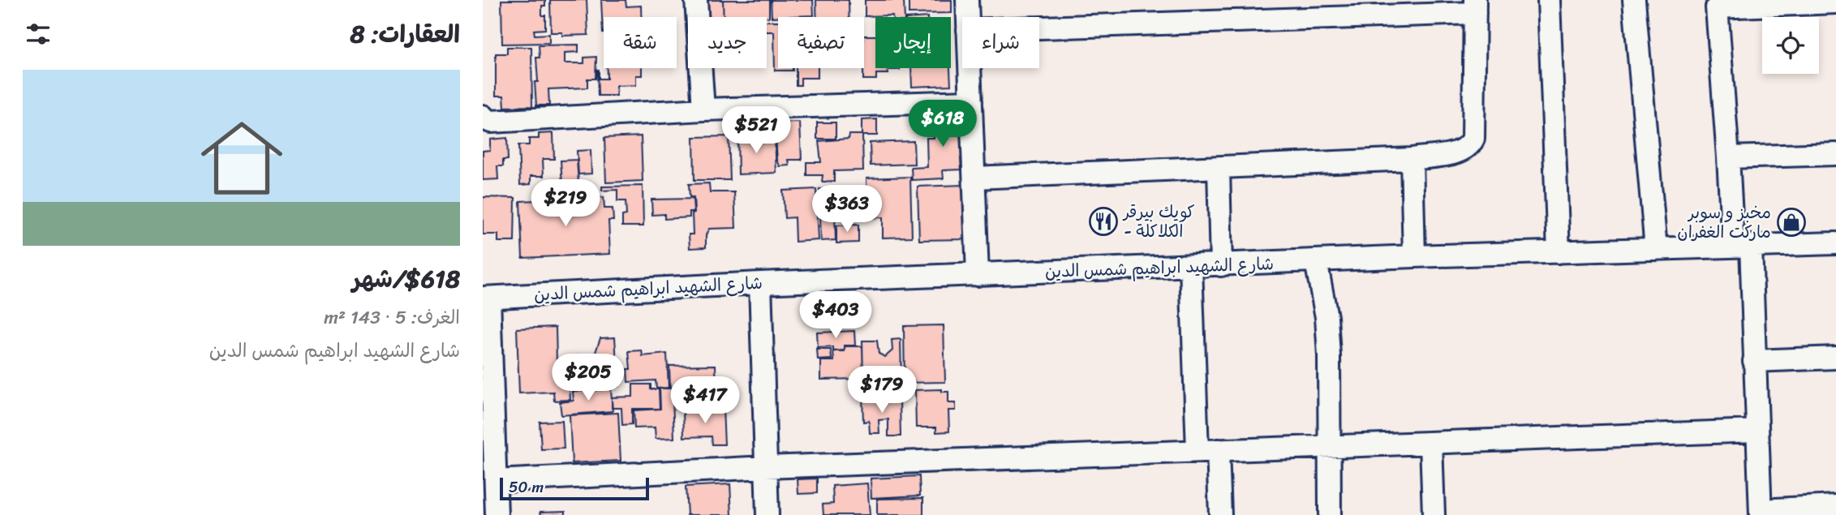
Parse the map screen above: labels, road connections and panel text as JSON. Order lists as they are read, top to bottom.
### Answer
{
  "streets": {
    "street": ["شارع الشهيد ابراهيم شمس الدين"]
  },
  "places": {
    "restaurant": ["كويك بيرقر - الكلاكلة"],
    "shop": ["مخبز و سوبر ماركت الغفران"]
  },
  "scale_bar": "50 m",
  "page": {
    "heading": "العقارات: 8",
    "chip": [
      "شراء",
      "إيجار",
      "تصفية",
      "جديد",
      "شقة"
    ],
    "list": [
      {
        "name": "$618/شهر",
        "note": "الغرف: 5 · 143 m² · شارع الشهيد ابراهيم شمس الدين"
      }
    ],
    "price": [
      "$618",
      "$521",
      "$219",
      "$363",
      "$403",
      "$205",
      "$179",
      "$417"
    ],
    "scale": "50 m"
  }
}
